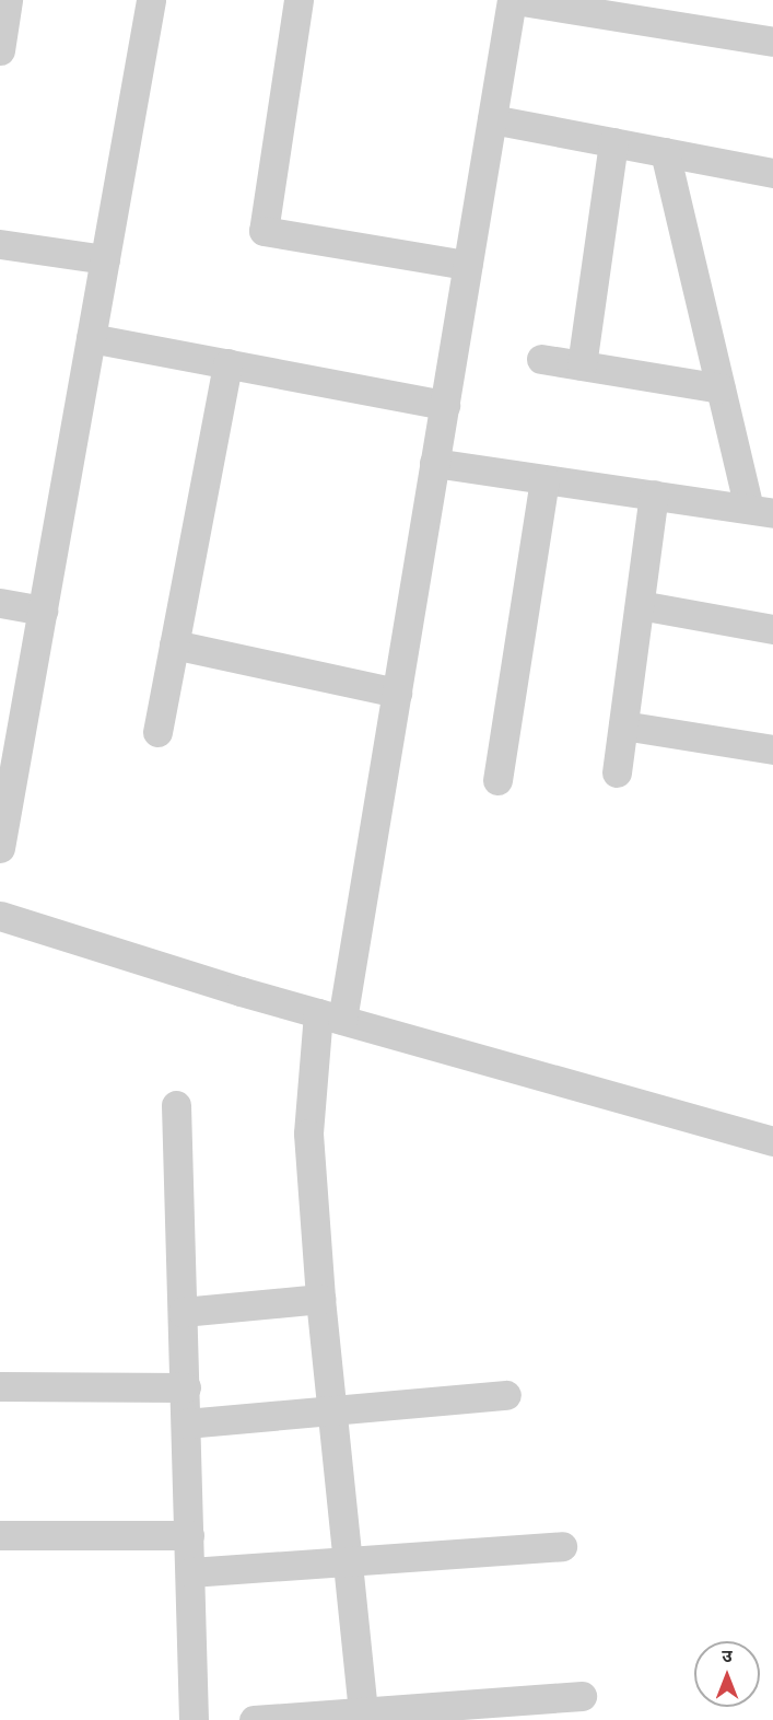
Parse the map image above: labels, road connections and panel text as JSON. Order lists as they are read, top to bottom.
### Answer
{
  "north": "top"
}
